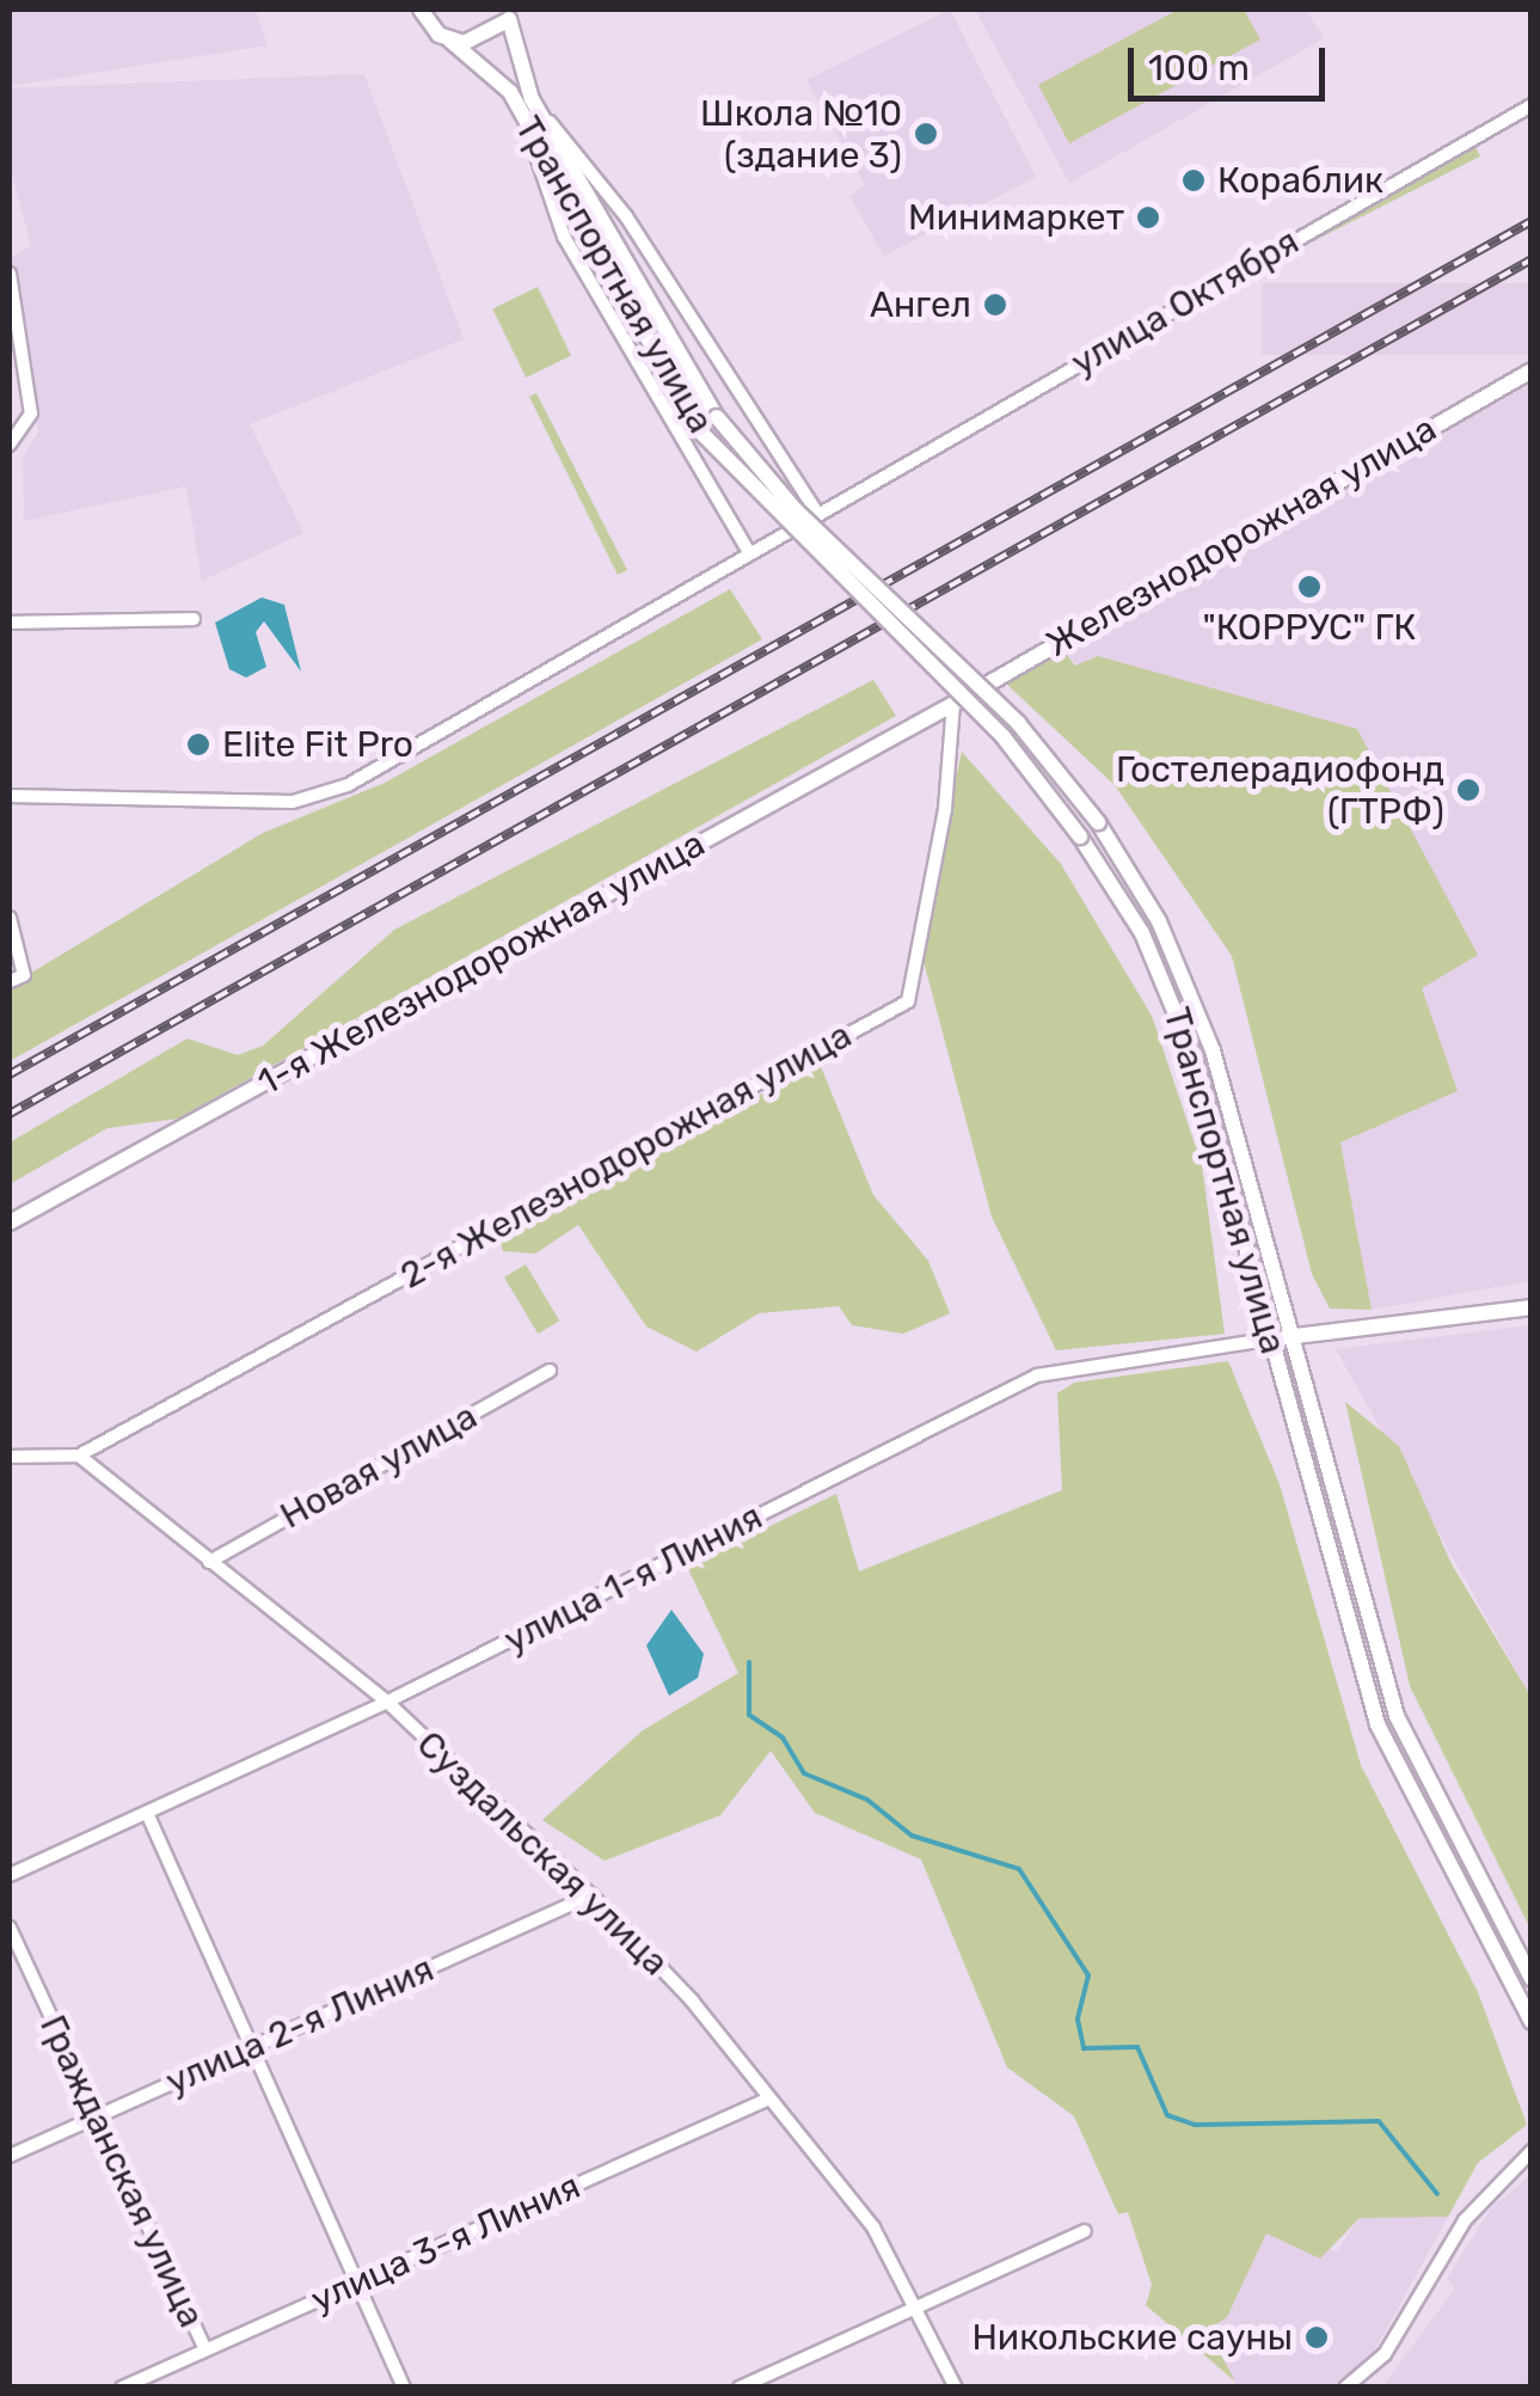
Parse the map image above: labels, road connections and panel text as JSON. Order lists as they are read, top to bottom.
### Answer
{
  "streets": {
    "street": [
      "Транспортная улица",
      "улица Октября",
      "Железнодорожная улица",
      "1-я Железнодорожная улица",
      "2-я Железнодорожная улица",
      "Новая улица",
      "улица 1-я Линия",
      "Суздальская улица",
      "улица 2-я Линия",
      "Гражданская улица",
      "улица 3-я Линия"
    ]
  },
  "crossings": [
    ["Транспортная улица", "улица 1-я Линия"],
    ["Железнодорожная улица", "1-я Железнодорожная улица"],
    ["Железнодорожная улица", "2-я Железнодорожная улица"],
    ["1-я Железнодорожная улица", "2-я Железнодорожная улица"],
    ["2-я Железнодорожная улица", "Суздальская улица"],
    ["Новая улица", "Суздальская улица"],
    ["улица 1-я Линия", "Суздальская улица"],
    ["Суздальская улица", "улица 2-я Линия"],
    ["Суздальская улица", "улица 3-я Линия"],
    ["улица 2-я Линия", "Гражданская улица"],
    ["Гражданская улица", "улица 3-я Линия"]
  ],
  "places": [
    "Школа №10 (здание 3)",
    "Кораблик",
    "Минимаркет",
    "Ангел",
    "\"КОРРУС\" ГК",
    "Elite Fit Pro",
    "Гостелерадиофонд (ГТРФ)",
    "Никольские сауны"
  ],
  "scale_bar": "100 m"
}
